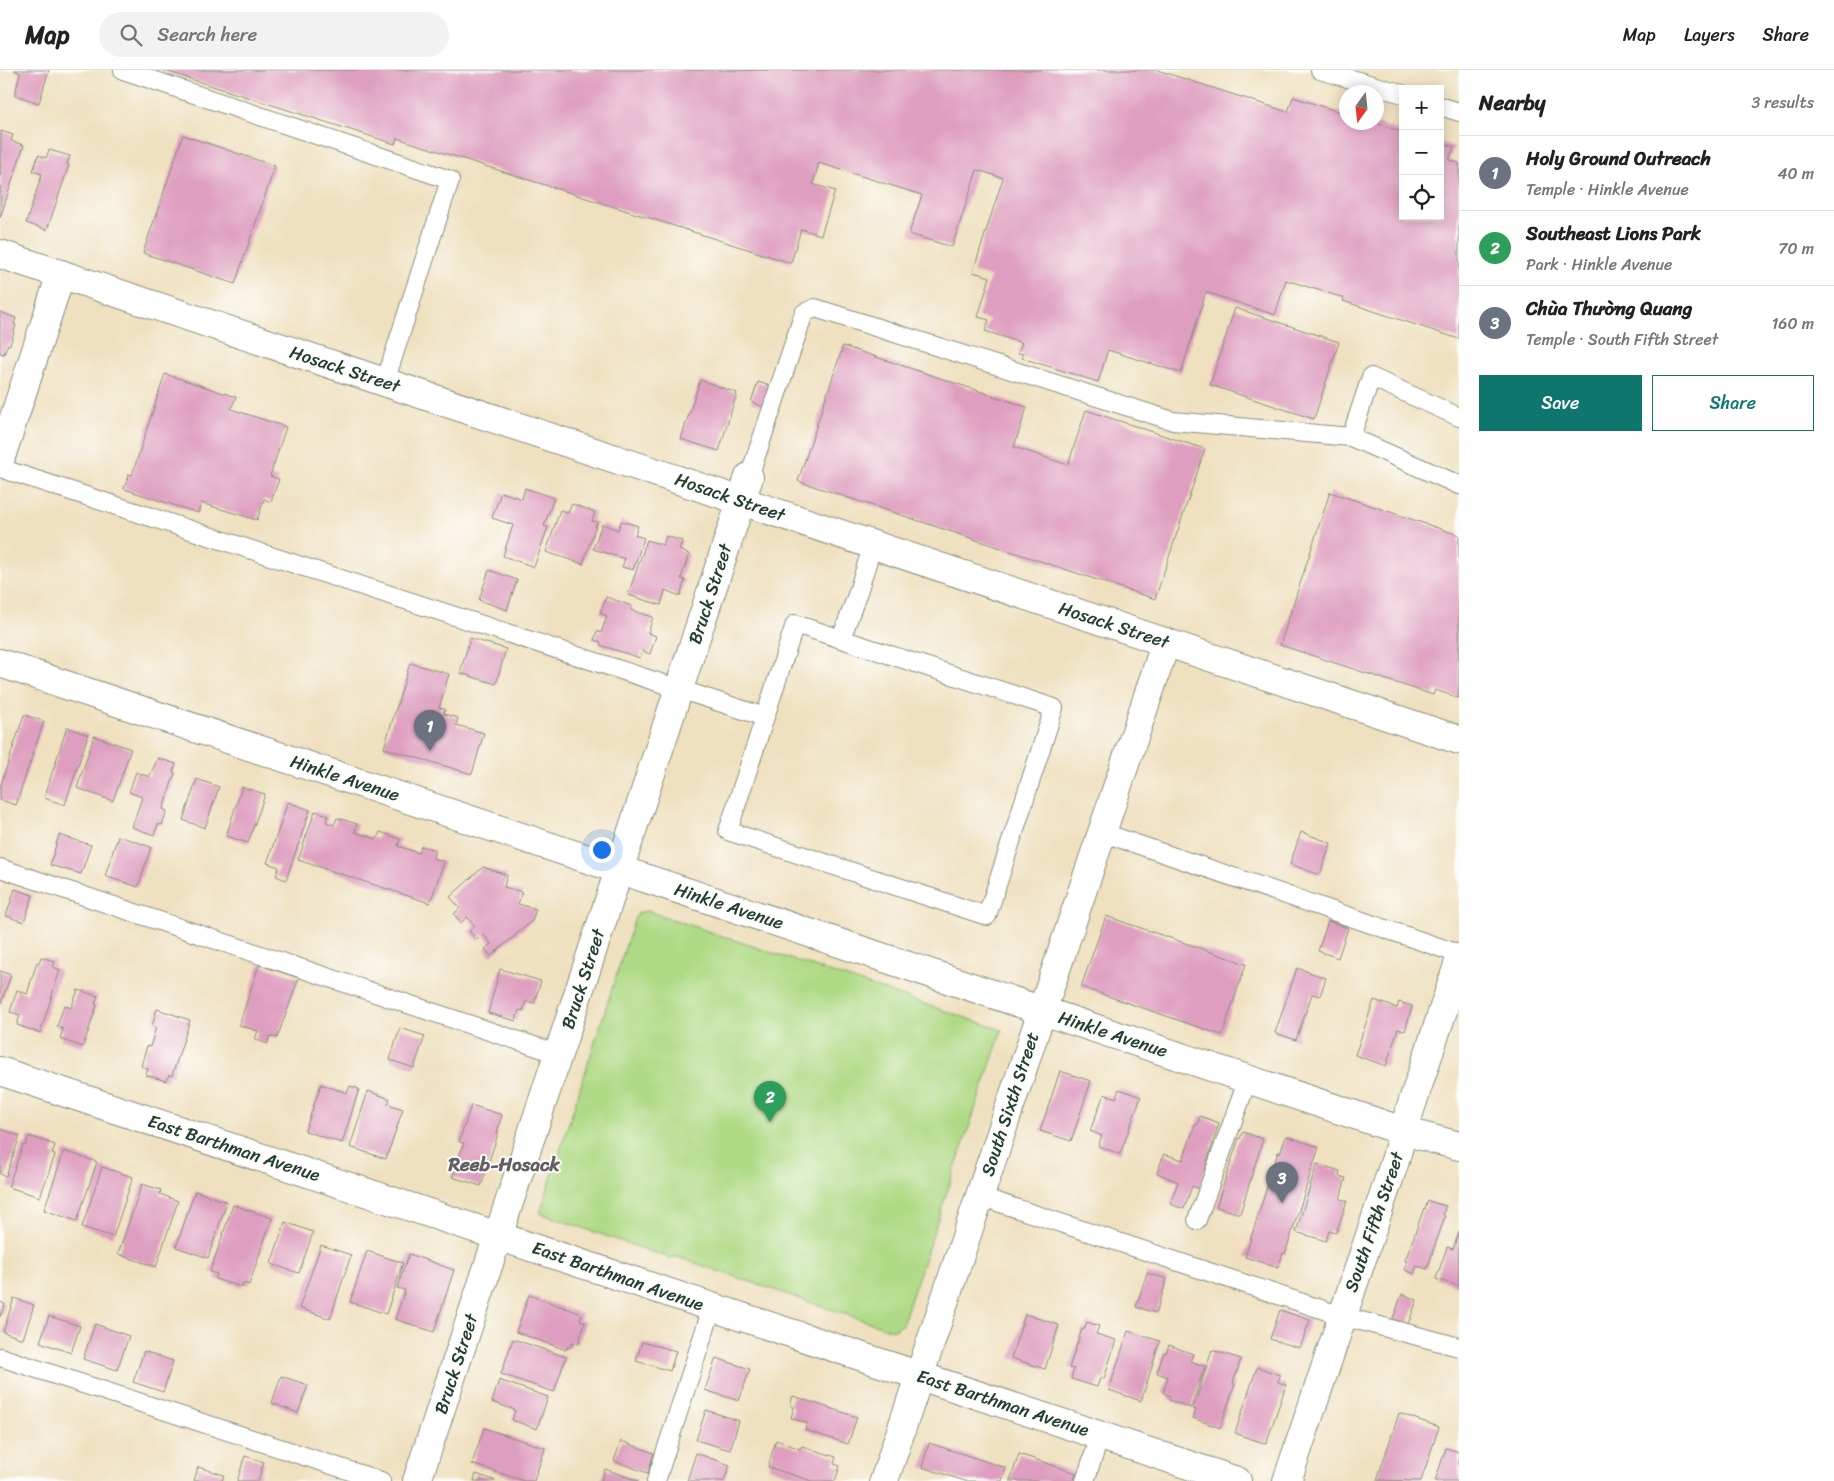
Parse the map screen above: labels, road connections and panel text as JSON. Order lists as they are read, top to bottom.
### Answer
{
  "streets": {
    "street": [
      "Hosack Street",
      "Bruck Street",
      "Hinkle Avenue",
      "South Sixth Street",
      "East Barthman Avenue",
      "South Fifth Street"
    ]
  },
  "crossings": [
    ["Hosack Street", "Bruck Street"],
    ["Hosack Street", "South Sixth Street"],
    ["Bruck Street", "Hinkle Avenue"],
    ["Bruck Street", "East Barthman Avenue"],
    ["Hinkle Avenue", "South Sixth Street"],
    ["Hinkle Avenue", "South Fifth Street"],
    ["South Sixth Street", "East Barthman Avenue"]
  ],
  "districts": ["Reeb-Hosack"],
  "north": "bottom",
  "page": {
    "header": "Map",
    "search": "Search here",
    "nav": ["Map", "Layers", "Share"],
    "heading": ["Nearby", "3 results"],
    "map_buttons": ["+", "−"],
    "list": [
      {
        "mark": "1",
        "name": "Holy Ground Outreach",
        "note": "Temple · Hinkle Avenue",
        "value": "40 m"
      },
      {
        "mark": "2",
        "name": "Southeast Lions Park",
        "note": "Park · Hinkle Avenue",
        "value": "70 m"
      },
      {
        "mark": "3",
        "name": "Chùa Thường Quang",
        "note": "Temple · South Fifth Street",
        "value": "160 m"
      }
    ],
    "buttons": ["Save", "Share"],
    "pins": ["1", "2", "3"]
  }
}
